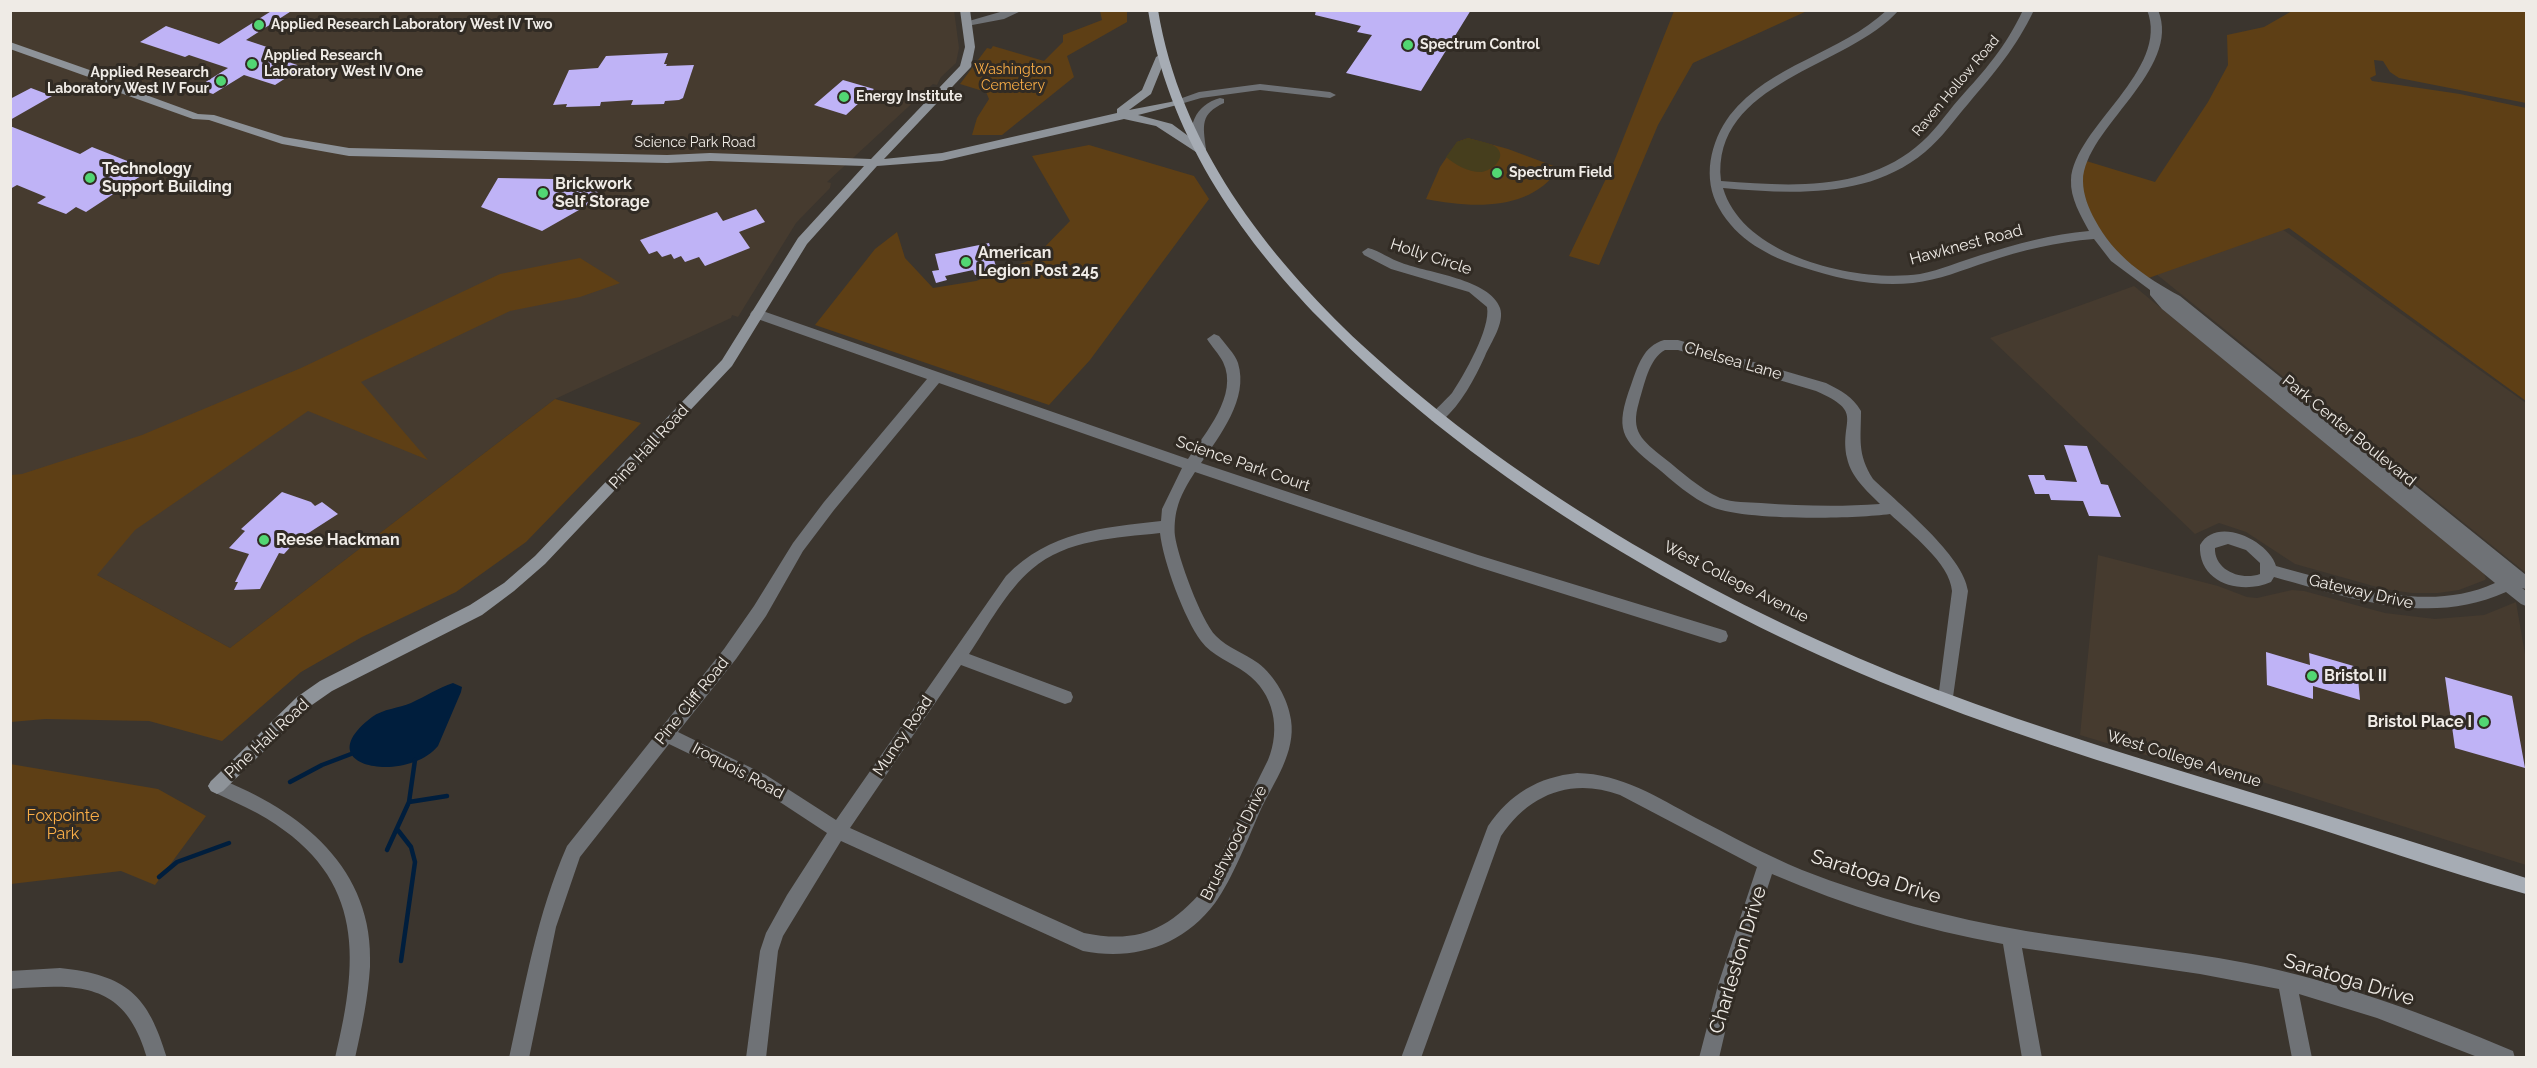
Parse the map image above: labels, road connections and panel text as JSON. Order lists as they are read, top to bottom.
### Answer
{
  "streets": {
    "main road": ["Science Park Road", "Pine Hall Road", "West College Avenue"],
    "street": [
      "Raven Hollow Road",
      "Hawknest Road",
      "Holly Circle",
      "Chelsea Lane",
      "Park Center Boulevard",
      "Science Park Court",
      "Gateway Drive",
      "Pine Cliff Road",
      "Muncy Road",
      "Iroquois Road",
      "Brushwood Drive",
      "Saratoga Drive",
      "Charleston Drive"
    ]
  },
  "crossings": [
    ["Raven Hollow Road", "Hawknest Road"],
    ["Science Park Road", "Pine Hall Road"],
    ["Science Park Road", "West College Avenue"],
    ["Hawknest Road", "Park Center Boulevard"],
    ["Holly Circle", "West College Avenue"],
    ["Chelsea Lane", "West College Avenue"],
    ["Park Center Boulevard", "Gateway Drive"],
    ["Pine Hall Road", "Science Park Court"],
    ["Science Park Court", "Pine Cliff Road"],
    ["Science Park Court", "Brushwood Drive"],
    ["Pine Cliff Road", "Iroquois Road"],
    ["Muncy Road", "Iroquois Road"],
    ["Muncy Road", "Brushwood Drive"],
    ["Iroquois Road", "Brushwood Drive"],
    ["Saratoga Drive", "Charleston Drive"]
  ],
  "parks": ["Washington Cemetery", "Foxpointe Park"],
  "places": [
    "Applied Research Laboratory West IV Two",
    "Spectrum Control",
    "Applied Research Laboratory West IV One",
    "Applied Research Laboratory West IV Four",
    "Energy Institute",
    "Spectrum Field",
    "Technology Support Building",
    "Brickwork Self Storage",
    "American Legion Post 245",
    "Reese Hackman",
    "Bristol II",
    "Bristol Place I"
  ]
}
